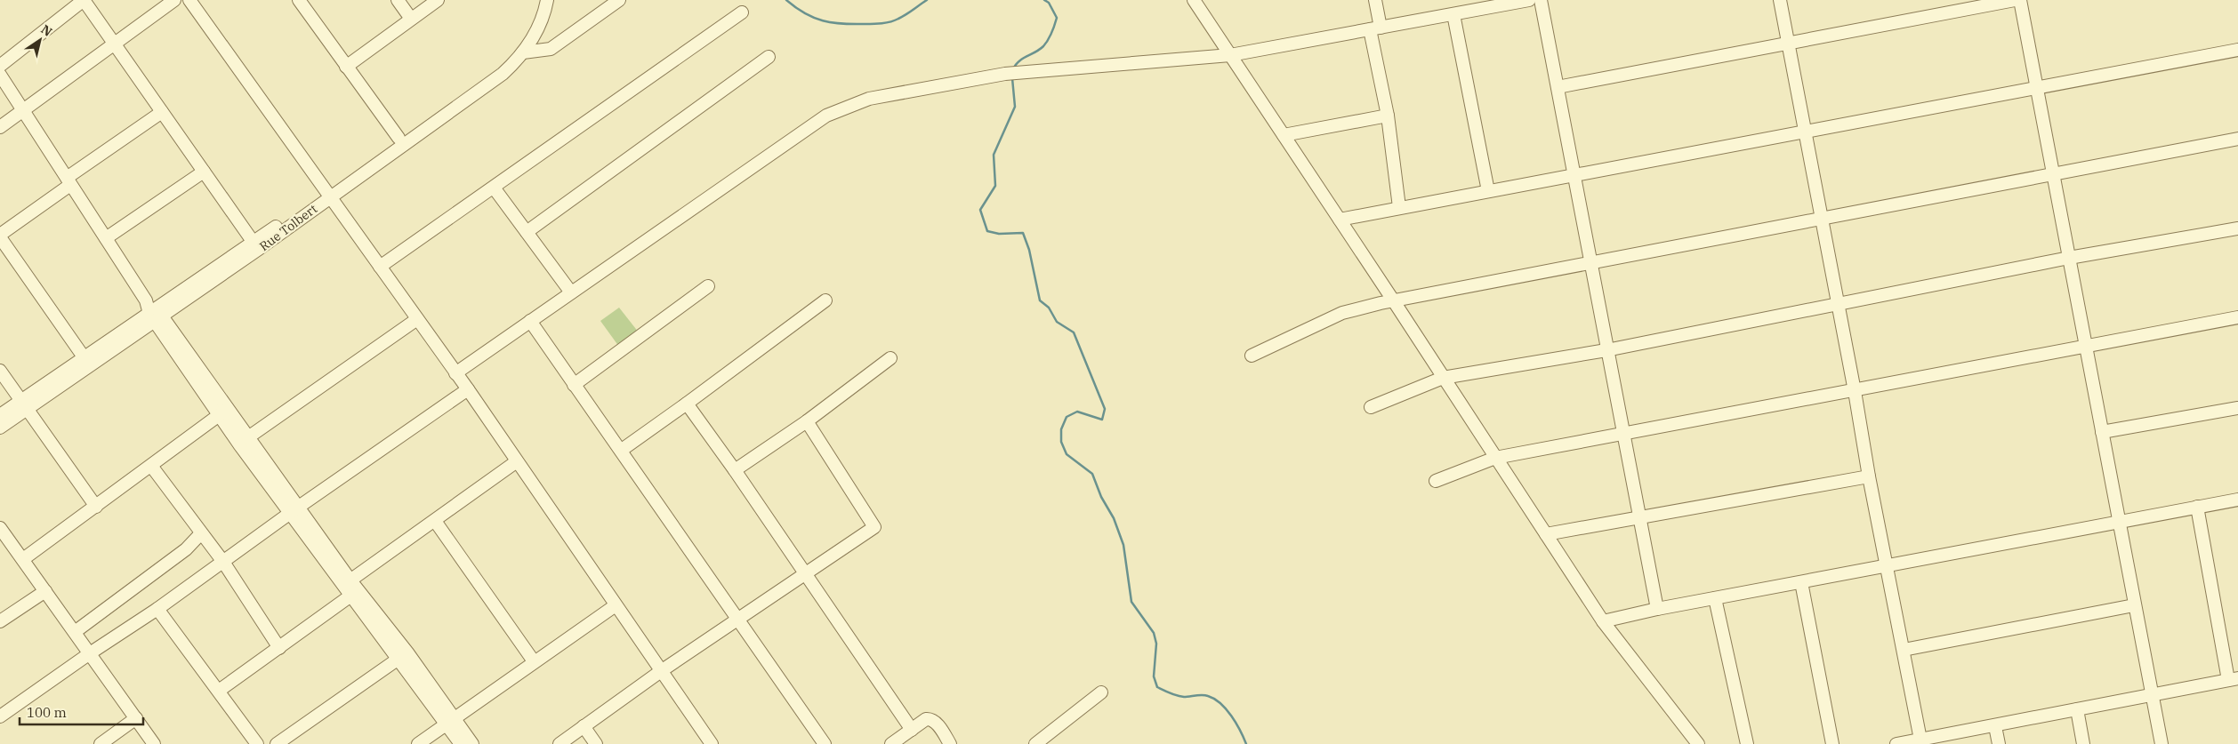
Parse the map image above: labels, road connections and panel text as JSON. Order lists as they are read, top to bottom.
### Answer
{
  "streets": {
    "street": ["Rue Tolbert"]
  },
  "scale_bar": "100 m",
  "north": "top right"
}
